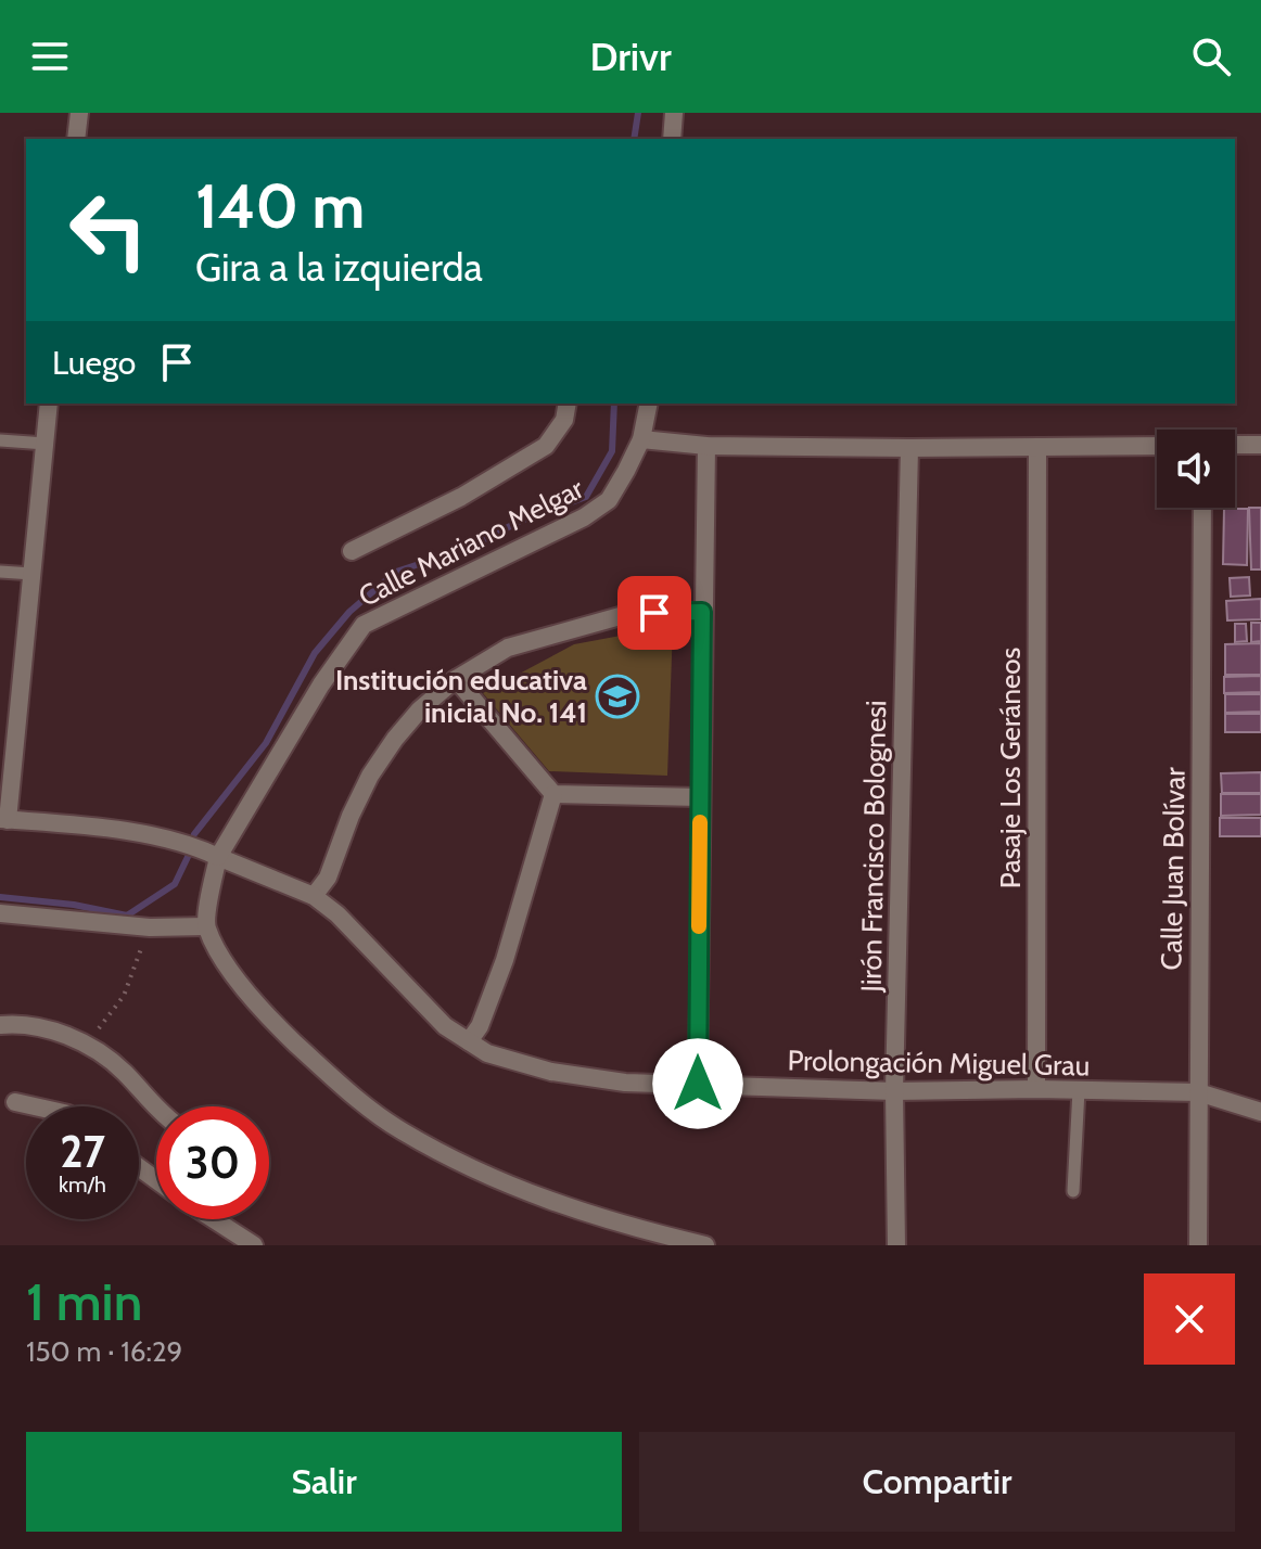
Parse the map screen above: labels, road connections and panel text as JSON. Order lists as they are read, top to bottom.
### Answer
{
  "streets": {
    "street": [
      "Calle Mariano Melgar",
      "Pasaje Los Geráneos",
      "Jirón Francisco Bolognesi",
      "Calle Juan Bolívar",
      "Prolongación Miguel Grau"
    ]
  },
  "crossings": [
    ["Calle Mariano Melgar", "Prolongación Miguel Grau"],
    ["Pasaje Los Geráneos", "Prolongación Miguel Grau"],
    ["Jirón Francisco Bolognesi", "Prolongación Miguel Grau"],
    ["Calle Juan Bolívar", "Prolongación Miguel Grau"]
  ],
  "places": {
    "school or university": ["Institución educativa inicial No. 141"]
  },
  "page": {
    "header": "Drivr",
    "turn": ["140 m", "Gira a la izquierda"],
    "then": "Luego",
    "speed": "27 km/h",
    "limit": "30",
    "heading": ["1 min", "150 m · 16:29"],
    "buttons": ["Salir", "Compartir"]
  }
}
